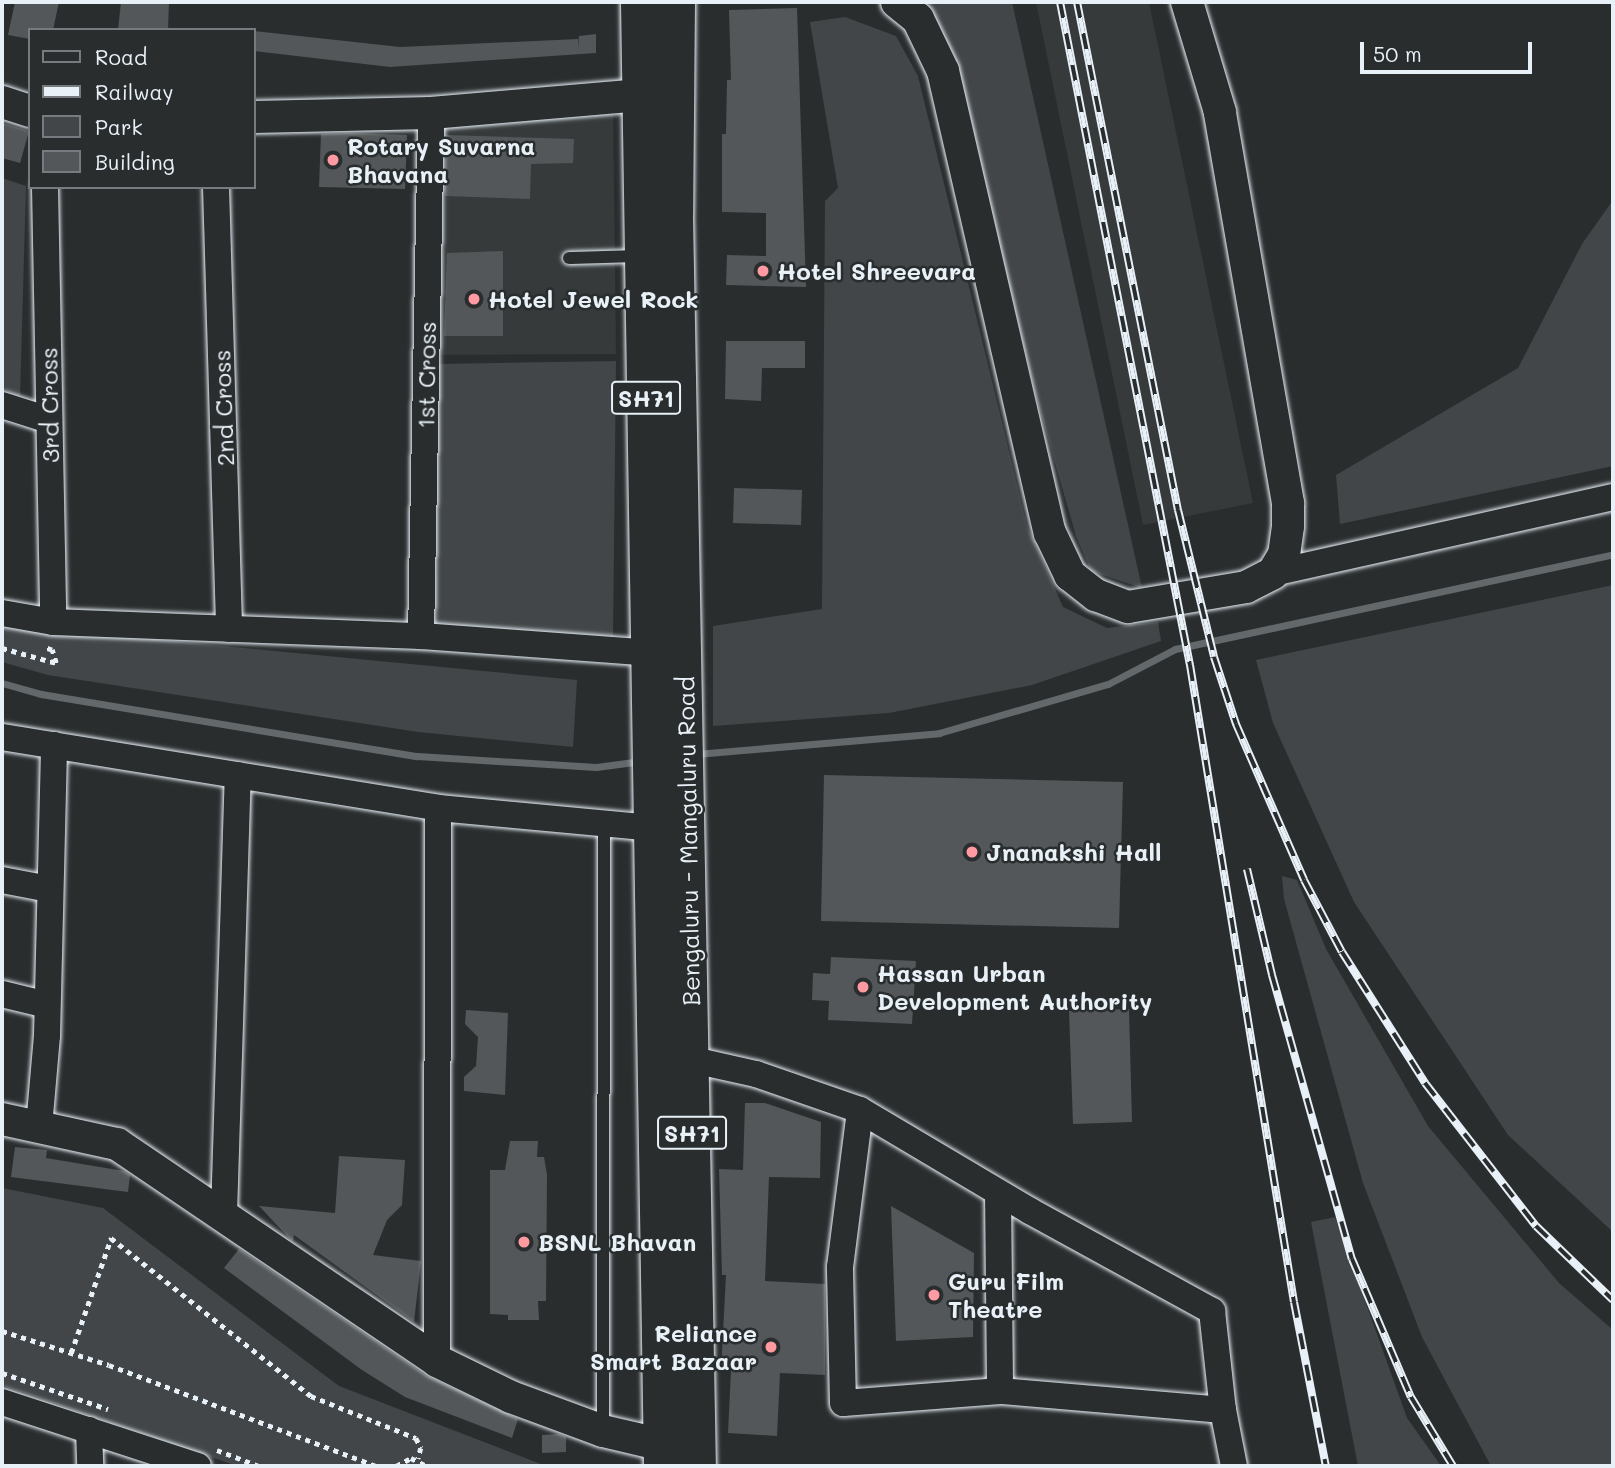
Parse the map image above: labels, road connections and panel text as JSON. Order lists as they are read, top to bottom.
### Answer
{
  "streets": {
    "main road": ["SH71", "Bengaluru - Mangaluru Road"],
    "street": ["1st Cross", "3rd Cross", "2nd Cross"]
  },
  "crossings": [
    ["SH71", "Bengaluru - Mangaluru Road"]
  ],
  "places": [
    "Rotary Suvarna Bhavana",
    "Hotel Shreevara",
    "Hotel Jewel Rock",
    "Jnanakshi Hall",
    "Hassan Urban Development Authority",
    "BSNL Bhavan",
    "Guru Film Theatre",
    "Reliance Smart Bazaar"
  ],
  "legend": [
    "Road",
    "Railway",
    "Park",
    "Building"
  ],
  "scale_bar": "50 m"
}
